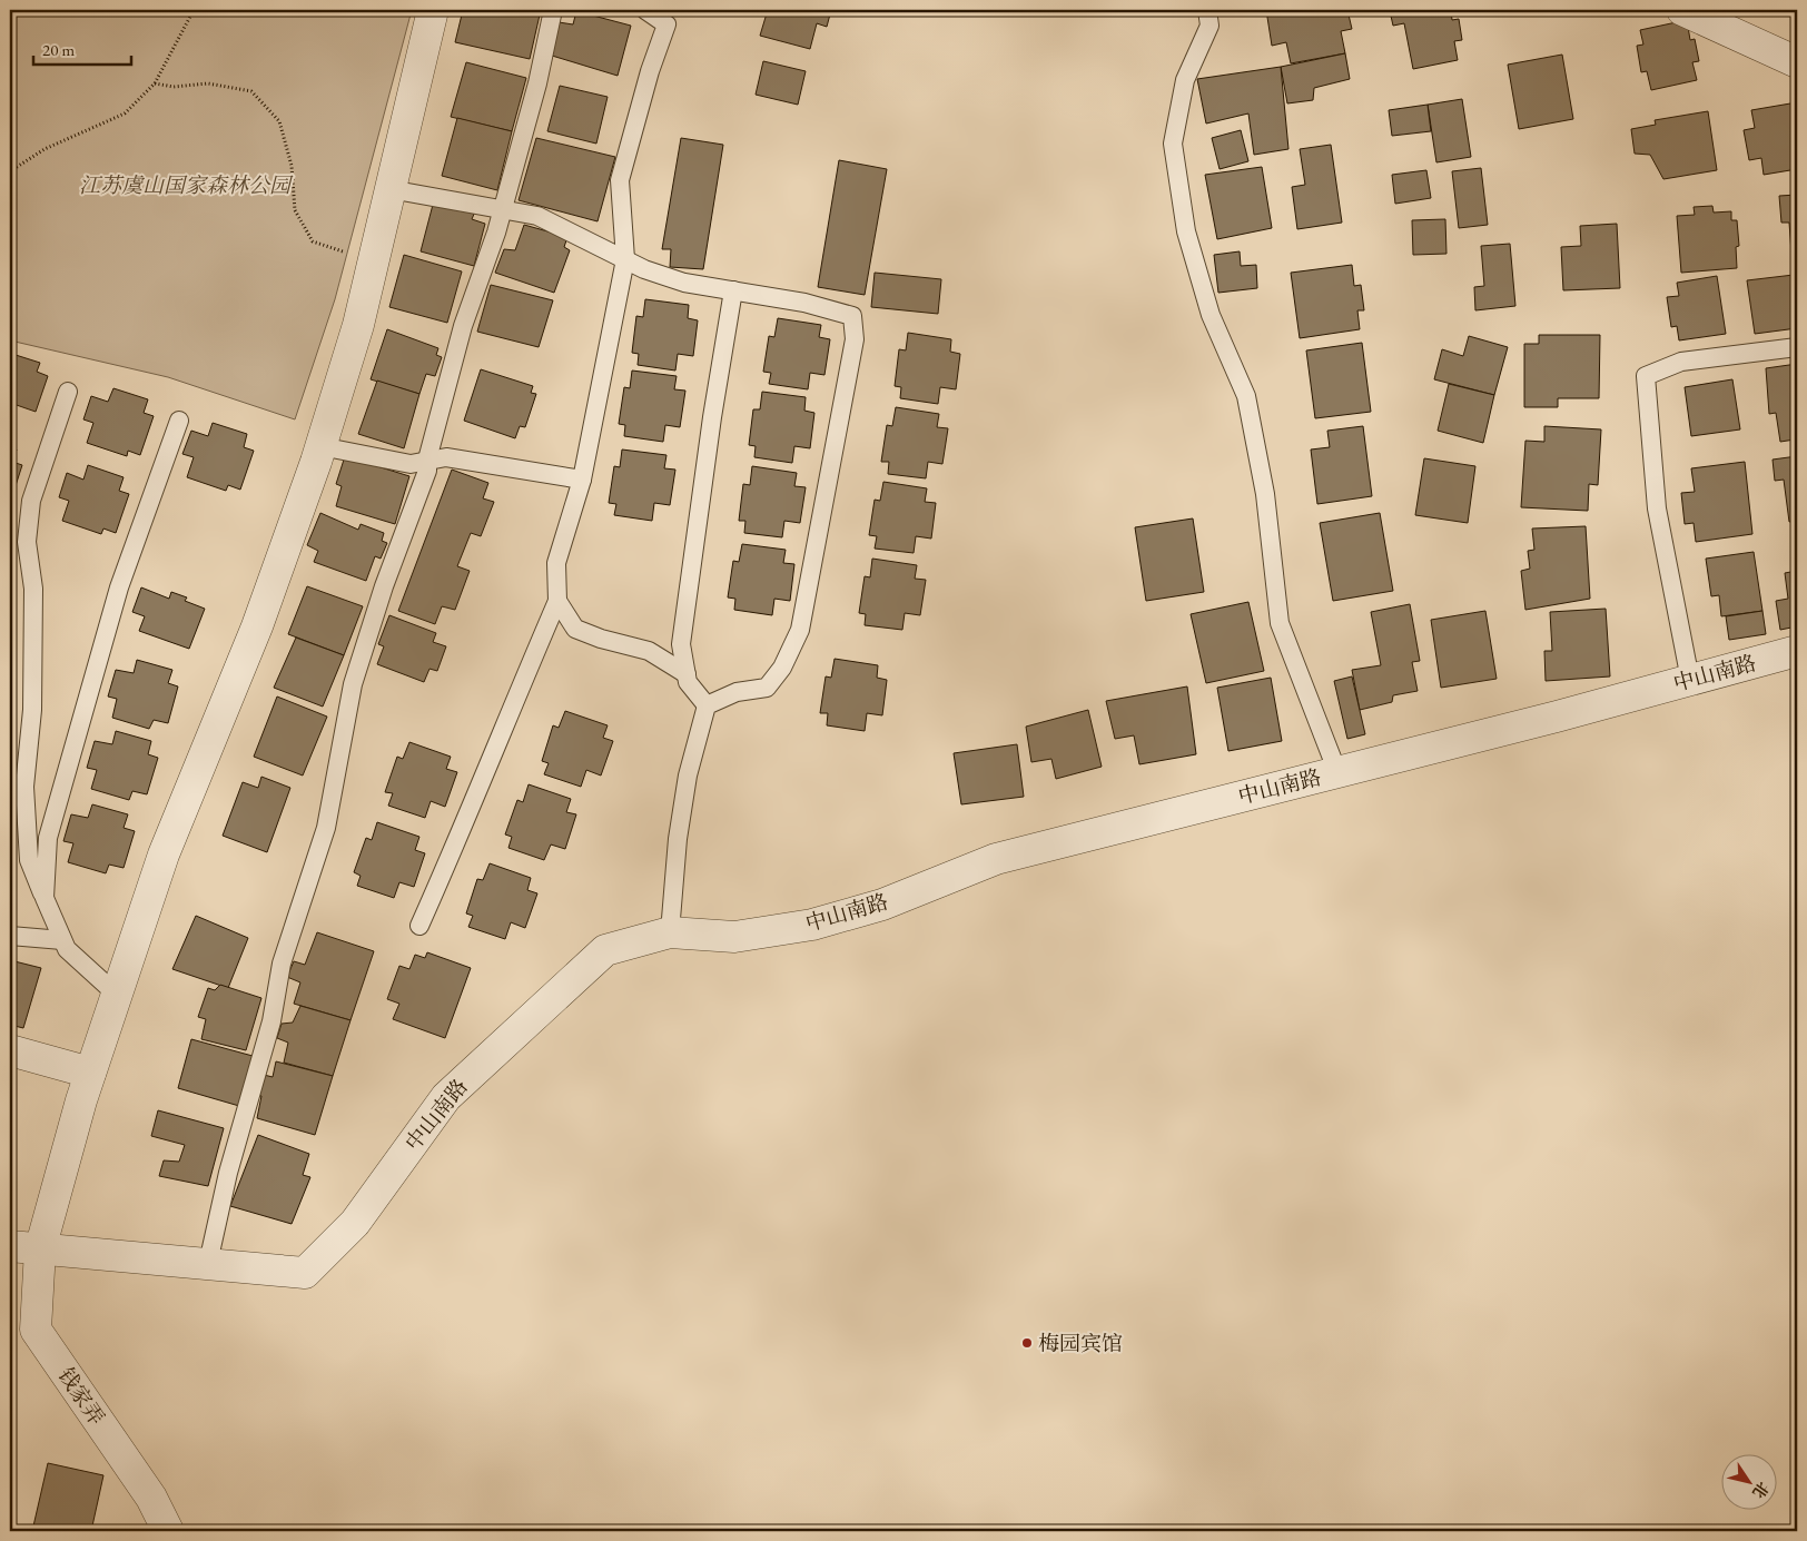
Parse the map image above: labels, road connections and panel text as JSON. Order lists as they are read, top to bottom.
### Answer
{
  "streets": {
    "street": ["中山南路", "钱家弄"]
  },
  "crossings": [
    ["中山南路", "钱家弄"]
  ],
  "parks": ["江苏虞山国家森林公园"],
  "places": ["梅园宾馆"],
  "scale_bar": "20 m",
  "north": "bottom right"
}
